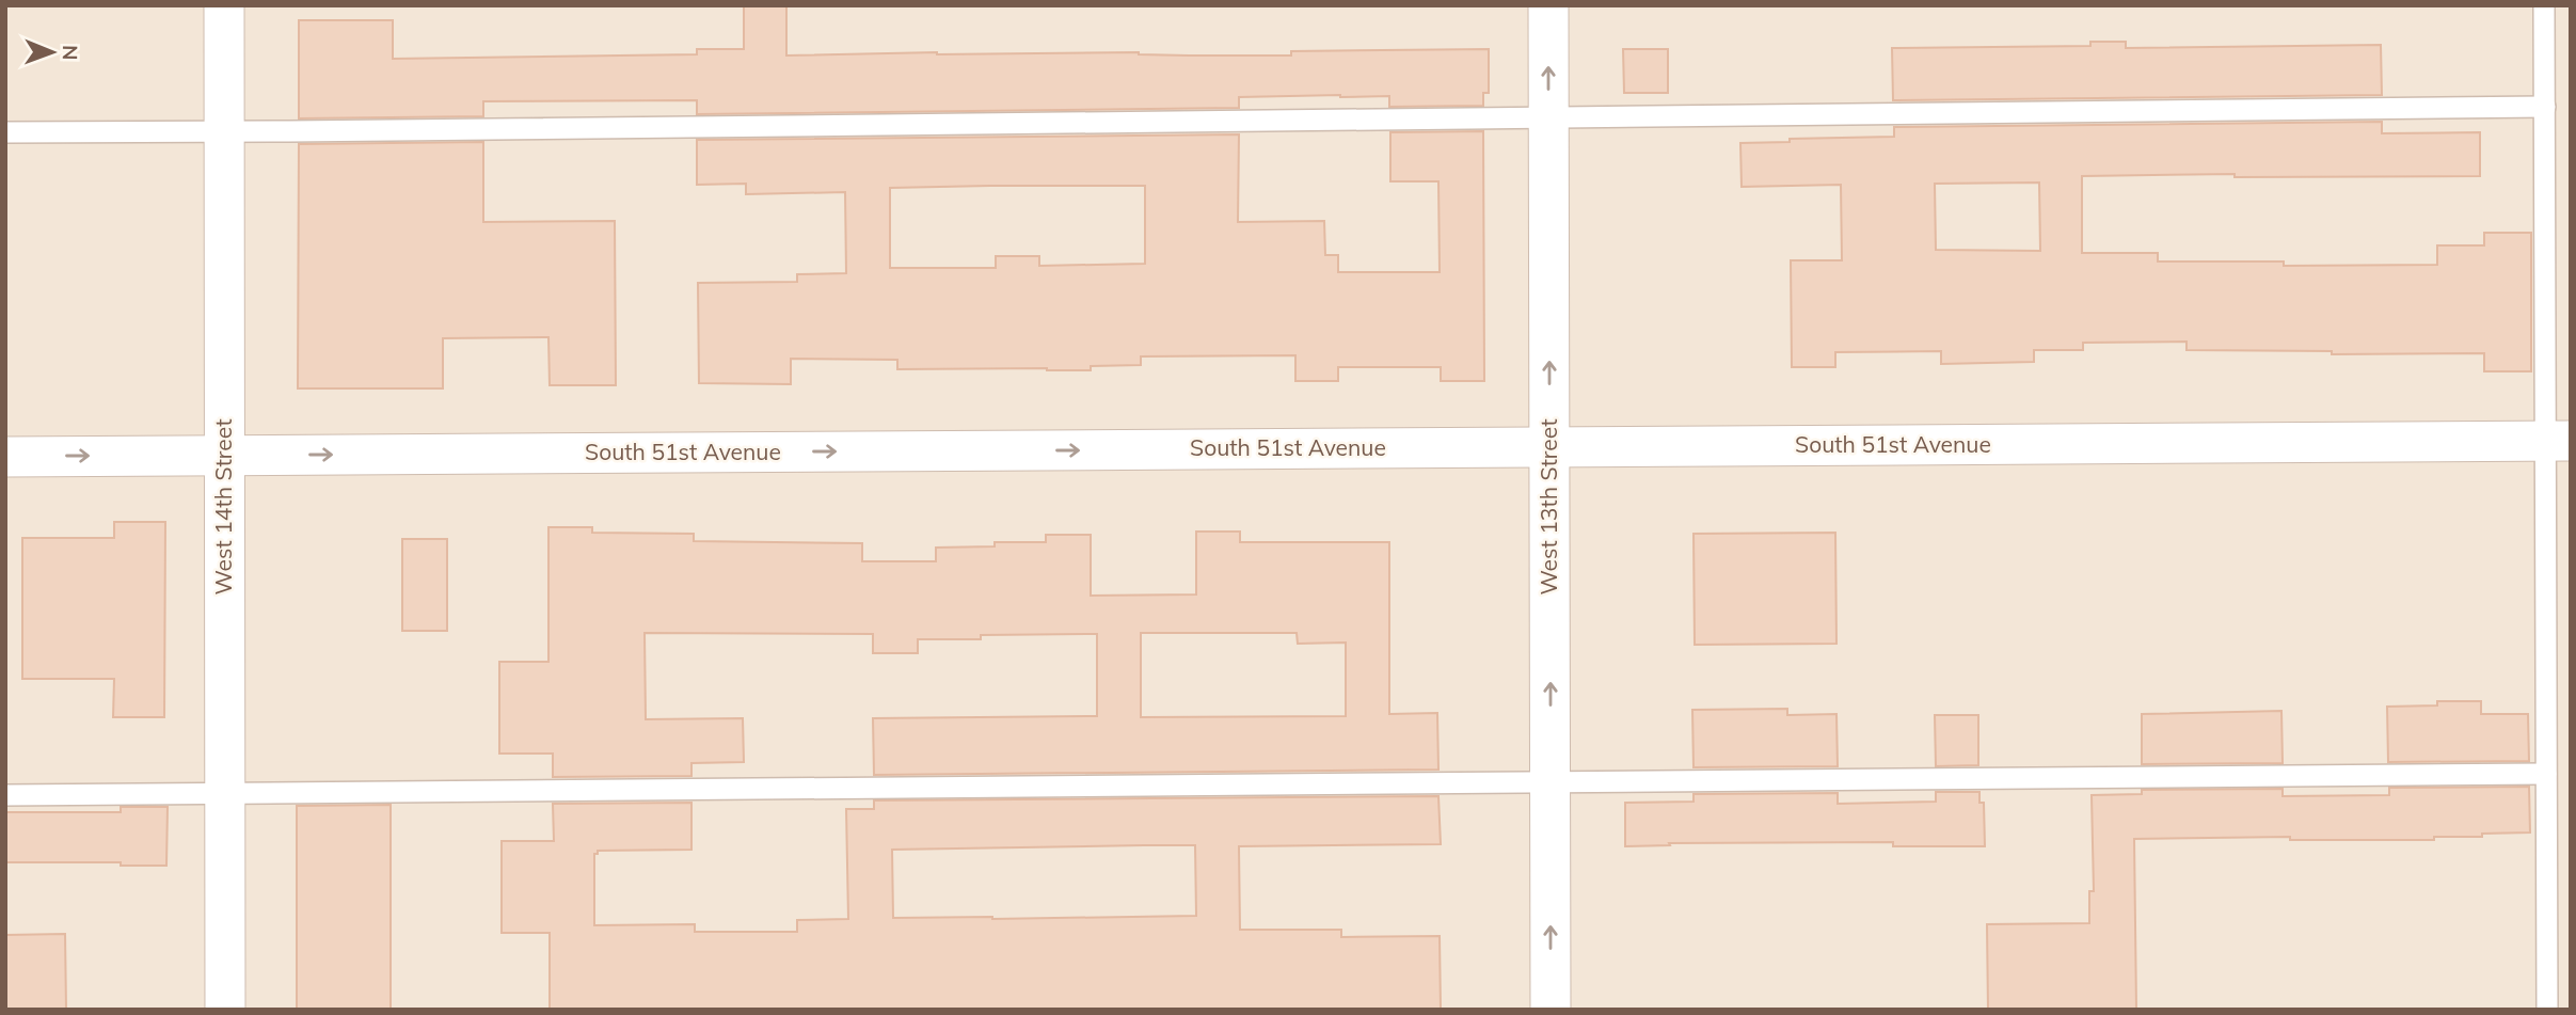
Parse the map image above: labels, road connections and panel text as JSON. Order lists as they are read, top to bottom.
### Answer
{
  "streets": {
    "street": ["South 51st Avenue", "West 14th Street", "West 13th Street"]
  },
  "crossings": [
    ["South 51st Avenue", "West 14th Street"],
    ["South 51st Avenue", "West 13th Street"]
  ],
  "one_way": ["South 51st Avenue", "West 13th Street"],
  "north": "right"
}
